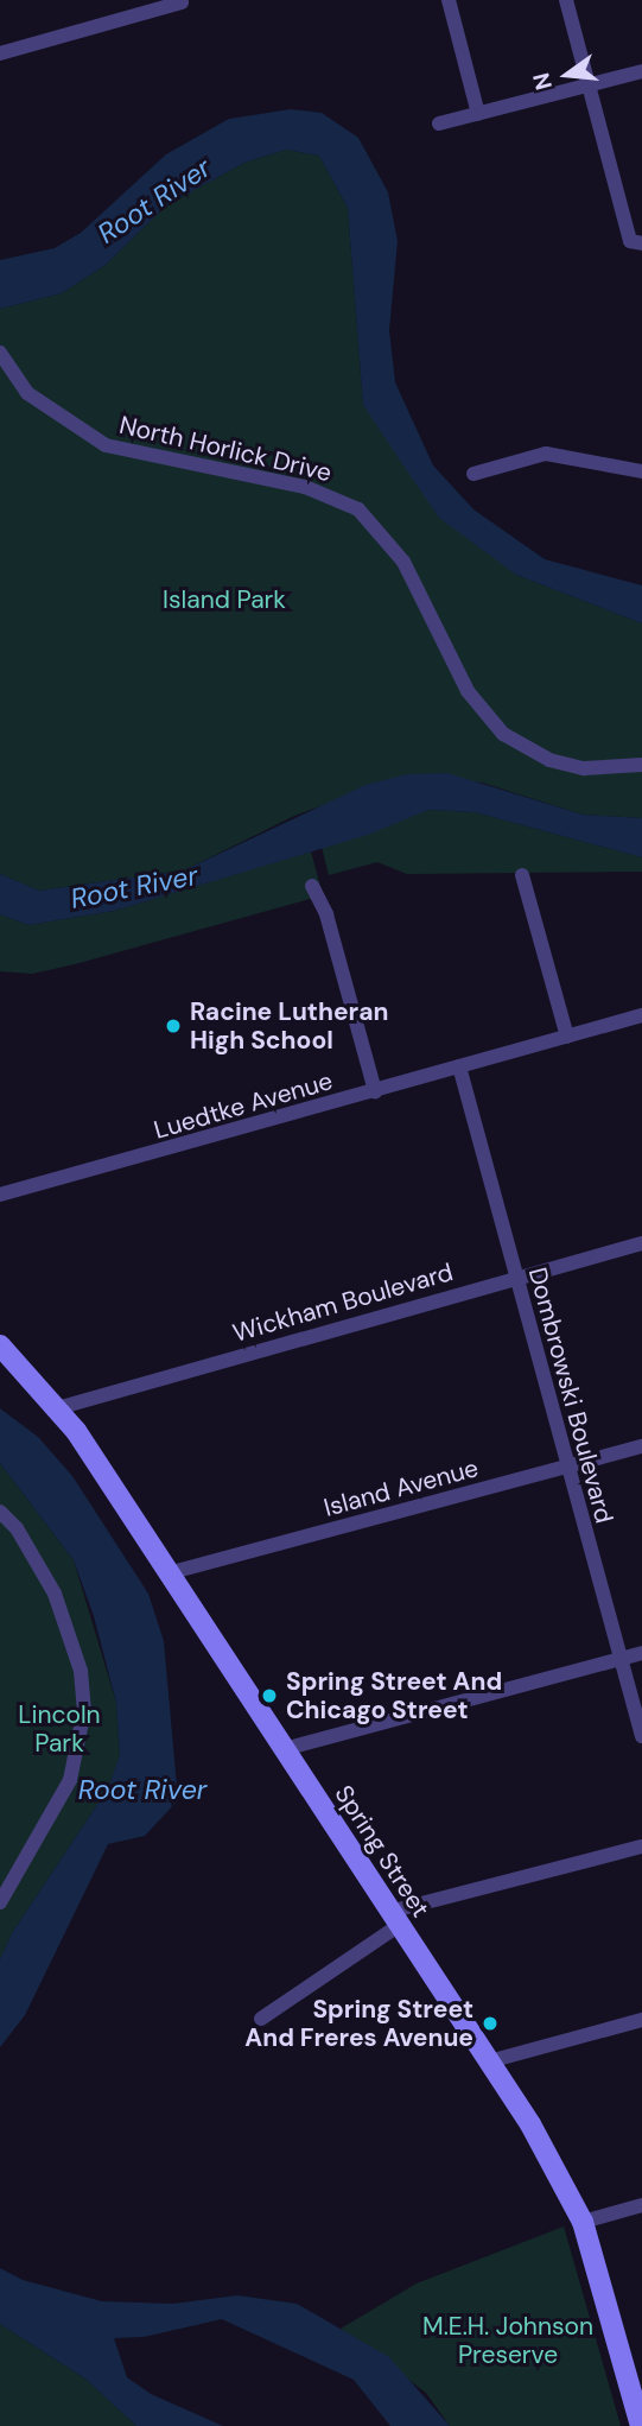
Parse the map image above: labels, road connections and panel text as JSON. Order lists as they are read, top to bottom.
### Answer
{
  "streets": {
    "main road": ["Spring Street"],
    "street": [
      "North Horlick Drive",
      "Luedtke Avenue",
      "Wickham Boulevard",
      "Dombrowski Boulevard",
      "Island Avenue"
    ]
  },
  "crossings": [
    ["Luedtke Avenue", "Dombrowski Boulevard"],
    ["Wickham Boulevard", "Dombrowski Boulevard"],
    ["Wickham Boulevard", "Spring Street"],
    ["Dombrowski Boulevard", "Island Avenue"],
    ["Island Avenue", "Spring Street"]
  ],
  "water": ["Root River"],
  "parks": ["Island Park", "Lincoln Park", "M.E.H. Johnson Preserve"],
  "places": ["Racine Lutheran High School", "Spring Street And Chicago Street", "Spring Street And Freres Avenue"],
  "north": "left"
}
